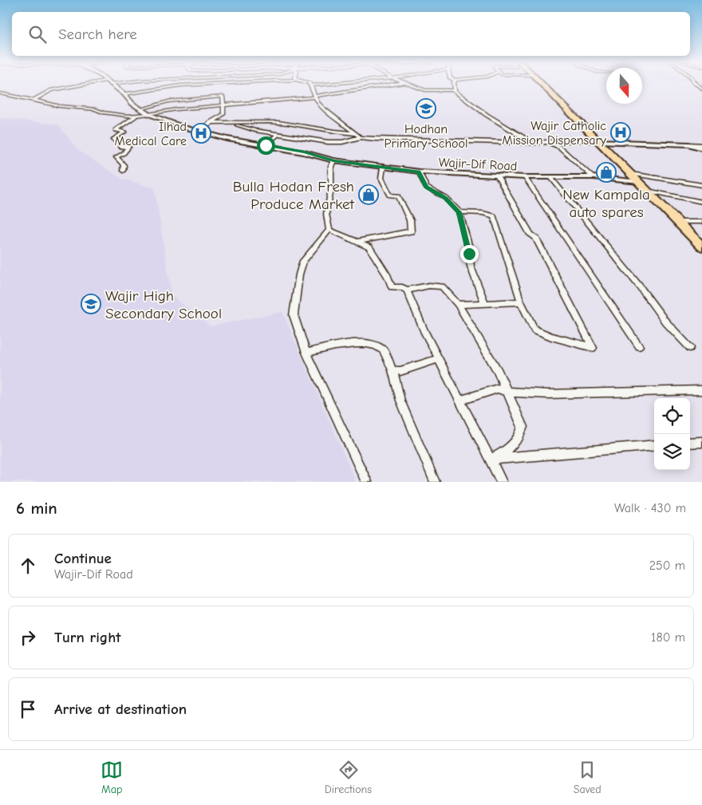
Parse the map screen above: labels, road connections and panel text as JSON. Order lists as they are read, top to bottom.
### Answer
{
  "streets": {
    "main road": ["Wajir-Dif Road"]
  },
  "places": {
    "school or university": ["Hodhan Primary School", "Wajir High Secondary School"],
    "hospital": ["Wajir Catholic Mission Dispensary", "Ilhad Medical Care"],
    "shop": ["New Kampala auto spares", "Bulla Hodan Fresh Produce Market"]
  },
  "north": "bottom",
  "page": {
    "search": "Search here",
    "heading": ["6 min", "Walk · 430 m"],
    "list": [
      ["Continue", "Wajir-Dif Road", "250 m"],
      ["Turn right", "180 m"],
      "Arrive at destination"
    ],
    "nav": ["Map", "Directions", "Saved"]
  }
}
